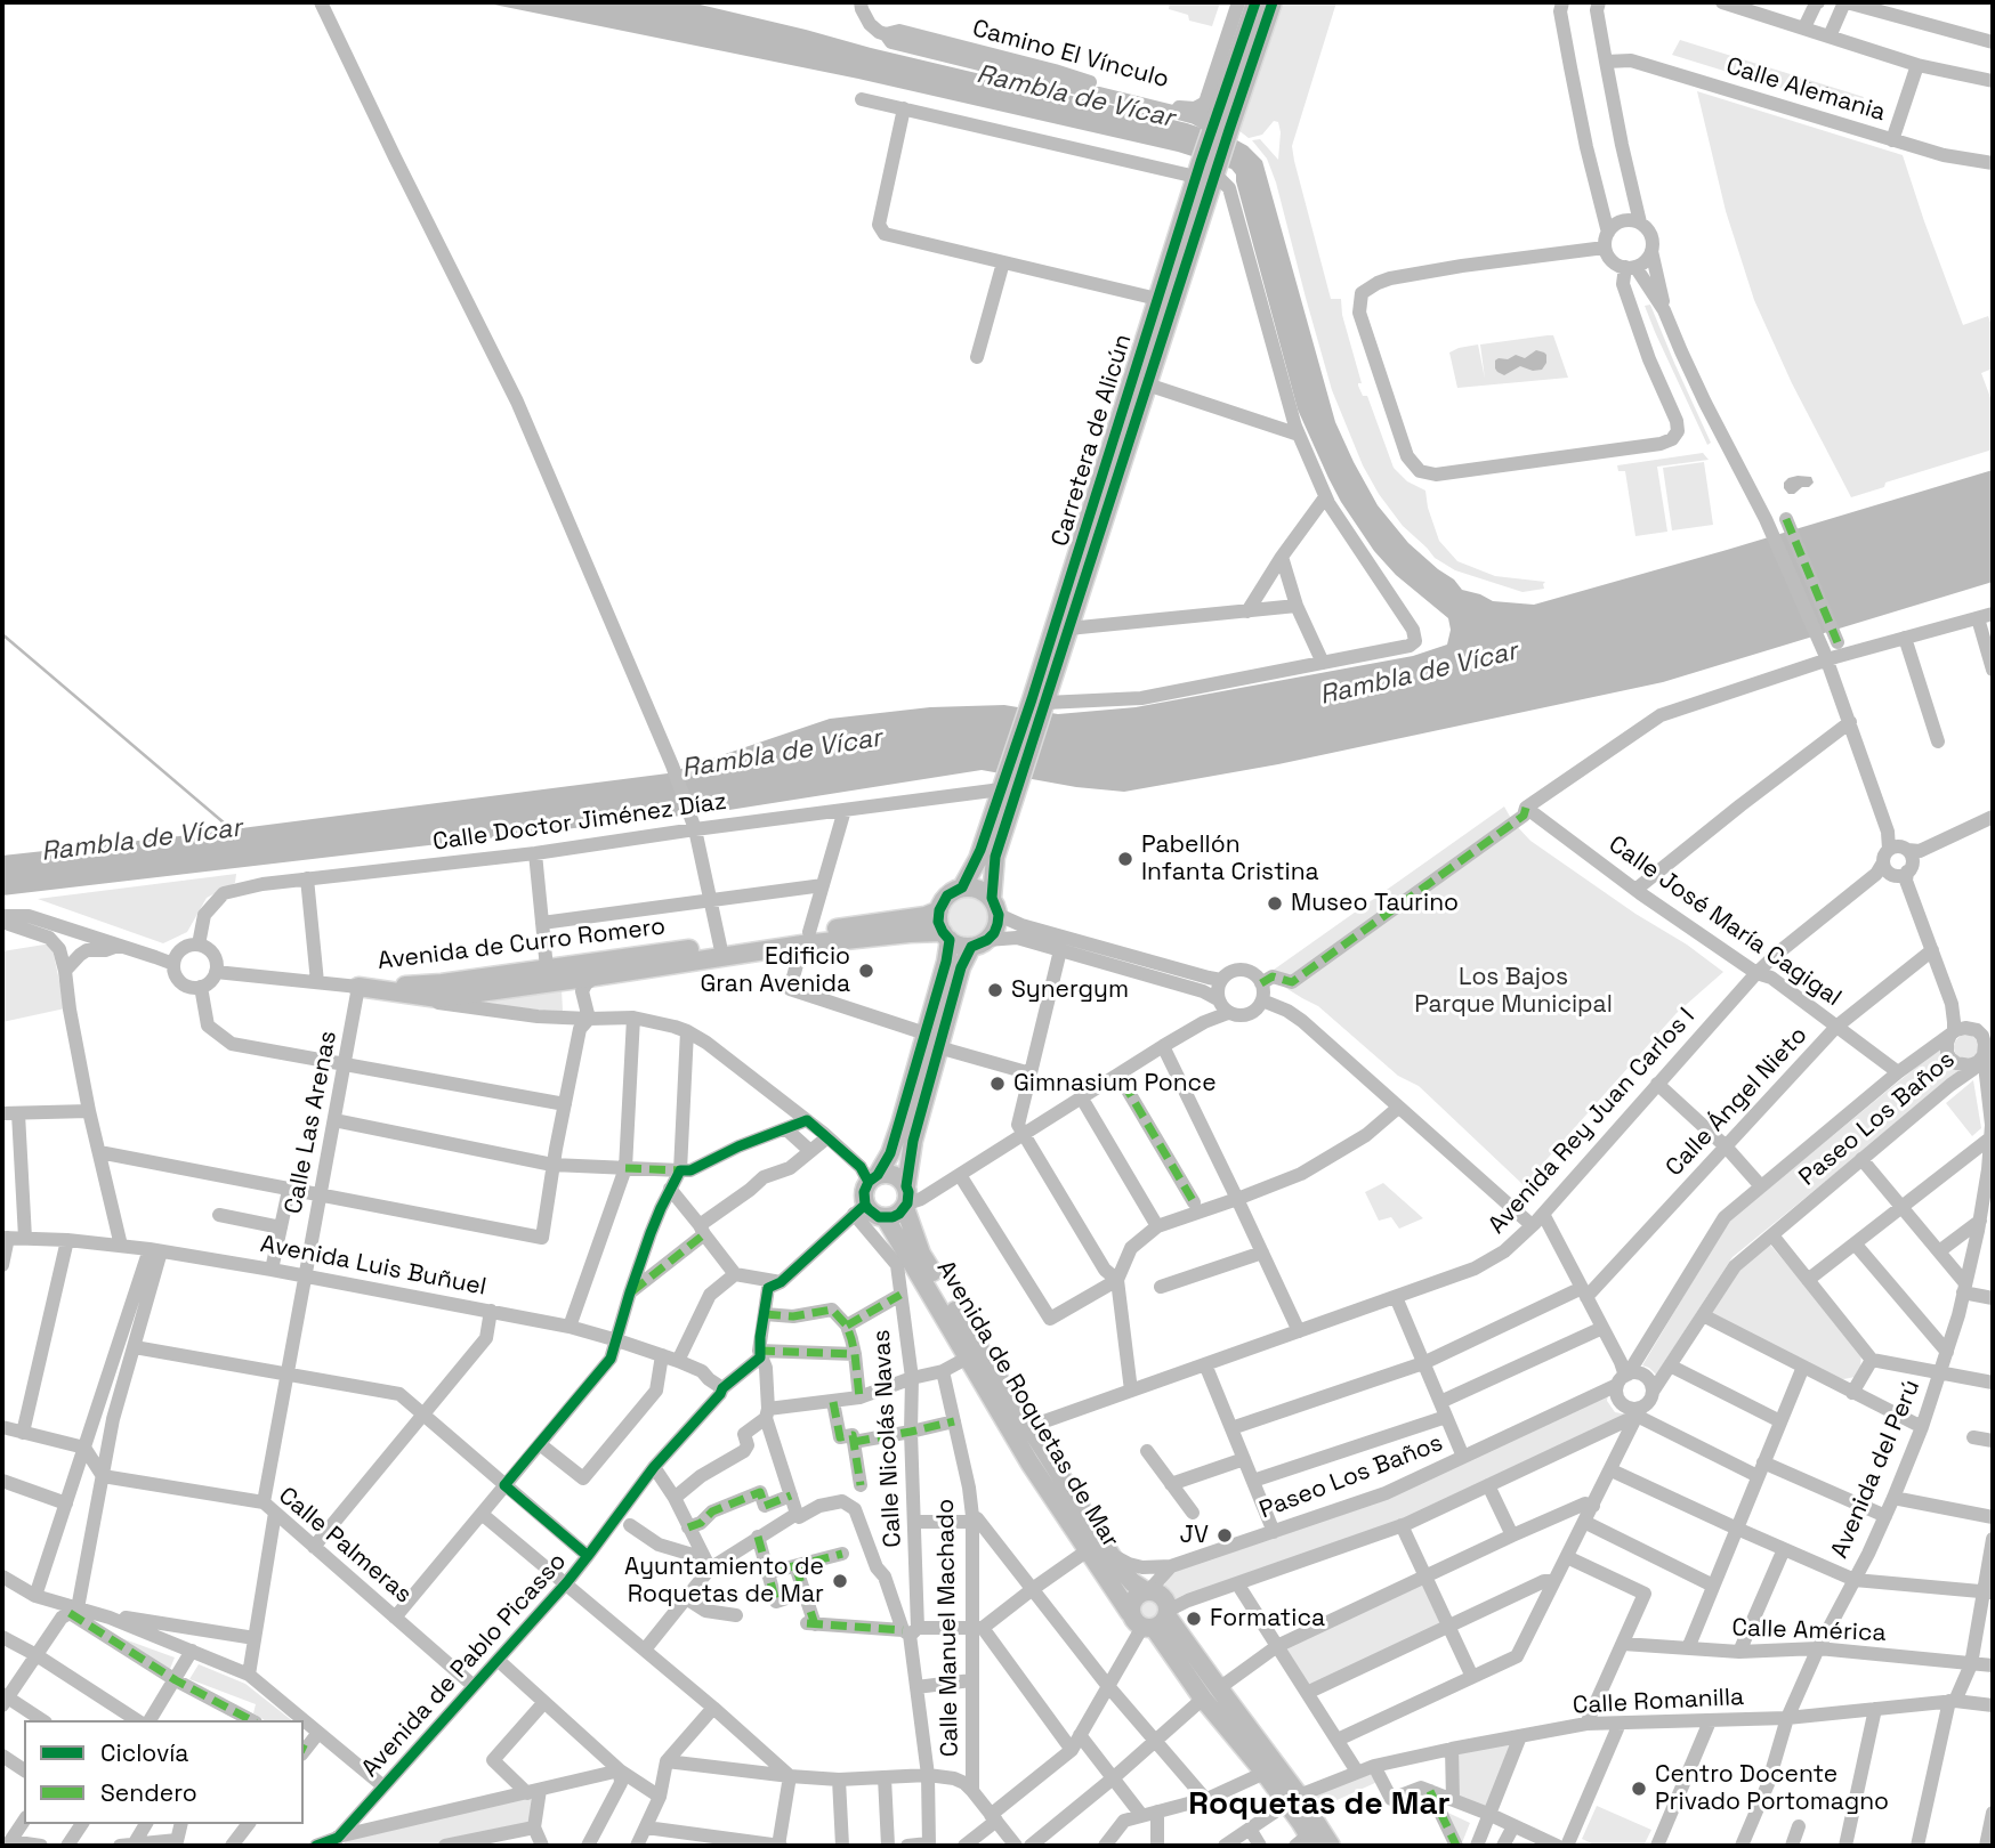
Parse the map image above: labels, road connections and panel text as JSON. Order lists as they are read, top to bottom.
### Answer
{
  "streets": {
    "main road": ["Carretera de Alicún", "Avenida de Curro Romero", "Avenida de Roquetas de Mar"],
    "street": [
      "Camino El Vínculo",
      "Calle Alemania",
      "Calle Doctor Jiménez Díaz",
      "Calle José María Cagigal",
      "Calle Ángel Nieto",
      "Paseo Los Baños",
      "Avenida Rey Juan Carlos I",
      "Calle Las Arenas",
      "Avenida Luis Buñuel",
      "Calle Nicolás Navas",
      "Avenida del Perú",
      "Calle Palmeras",
      "Calle Manuel Machado",
      "Calle América",
      "Avenida de Pablo Picasso",
      "Calle Romanilla"
    ]
  },
  "crossings": [
    ["Camino El Vínculo", "Carretera de Alicún"],
    ["Carretera de Alicún", "Calle Doctor Jiménez Díaz"],
    ["Carretera de Alicún", "Avenida de Curro Romero"],
    ["Calle José María Cagigal", "Calle Ángel Nieto"],
    ["Calle José María Cagigal", "Paseo Los Baños"],
    ["Calle José María Cagigal", "Avenida Rey Juan Carlos I"],
    ["Avenida de Curro Romero", "Calle Las Arenas"],
    ["Paseo Los Baños", "Avenida de Roquetas de Mar"],
    ["Paseo Los Baños", "Avenida del Perú"],
    ["Avenida Rey Juan Carlos I", "Avenida de Roquetas de Mar"],
    ["Calle Las Arenas", "Avenida Luis Buñuel"],
    ["Calle Las Arenas", "Calle Palmeras"],
    ["Avenida Luis Buñuel", "Avenida de Pablo Picasso"],
    ["Avenida de Roquetas de Mar", "Calle Nicolás Navas"],
    ["Avenida de Roquetas de Mar", "Calle Romanilla"],
    ["Avenida del Perú", "Calle América"],
    ["Avenida del Perú", "Calle Romanilla"],
    ["Calle Palmeras", "Avenida de Pablo Picasso"]
  ],
  "districts": ["Roquetas de Mar"],
  "water": ["Rambla de Vícar"],
  "parks": ["Los Bajos Parque Municipal"],
  "places": [
    "Pabellón Infanta Cristina",
    "Museo Taurino",
    "Edificio Gran Avenida",
    "Synergym",
    "Gimnasium Ponce",
    "JV",
    "Ayuntamiento de Roquetas de Mar",
    "Formatica",
    "Centro Docente Privado Portomagno"
  ],
  "legend": ["Ciclovía", "Sendero"]
}
